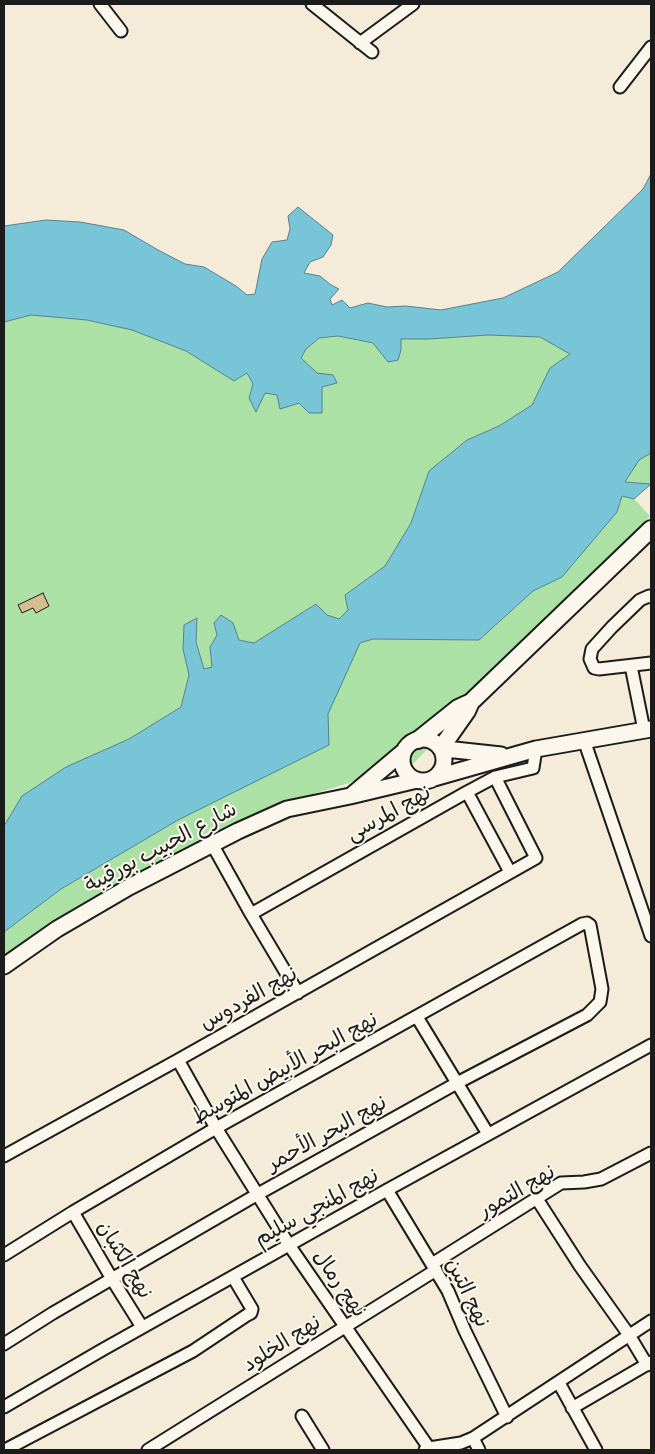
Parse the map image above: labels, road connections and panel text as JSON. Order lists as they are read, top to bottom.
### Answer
{
  "streets": {
    "street": [
      "نهج المرسى",
      "شارع الحبيب بورقيبة",
      "نهج الفردوس",
      "نهج البحر الأبيض المتوسط",
      "نهج البحر الأحمر",
      "نهج التمور",
      "نهج المنجي سليم",
      "نهج الكثبان",
      "نهج رمال",
      "نهج التين",
      "نهج الخلود"
    ]
  },
  "crossings": [
    ["نهج المرسى", "نهج الفردوس"],
    ["نهج الفردوس", "نهج رمال"],
    ["نهج البحر الأبيض المتوسط", "نهج البحر الأحمر"],
    ["نهج البحر الأبيض المتوسط", "نهج الكثبان"],
    ["نهج البحر الأبيض المتوسط", "نهج رمال"],
    ["نهج البحر الأحمر", "نهج الكثبان"],
    ["نهج البحر الأحمر", "نهج رمال"],
    ["نهج التمور", "نهج التين"],
    ["نهج التمور", "نهج الخلود"],
    ["نهج المنجي سليم", "نهج الكثبان"],
    ["نهج المنجي سليم", "نهج رمال"],
    ["نهج المنجي سليم", "نهج التين"],
    ["نهج رمال", "نهج الخلود"],
    ["نهج التين", "نهج الخلود"]
  ]
}
